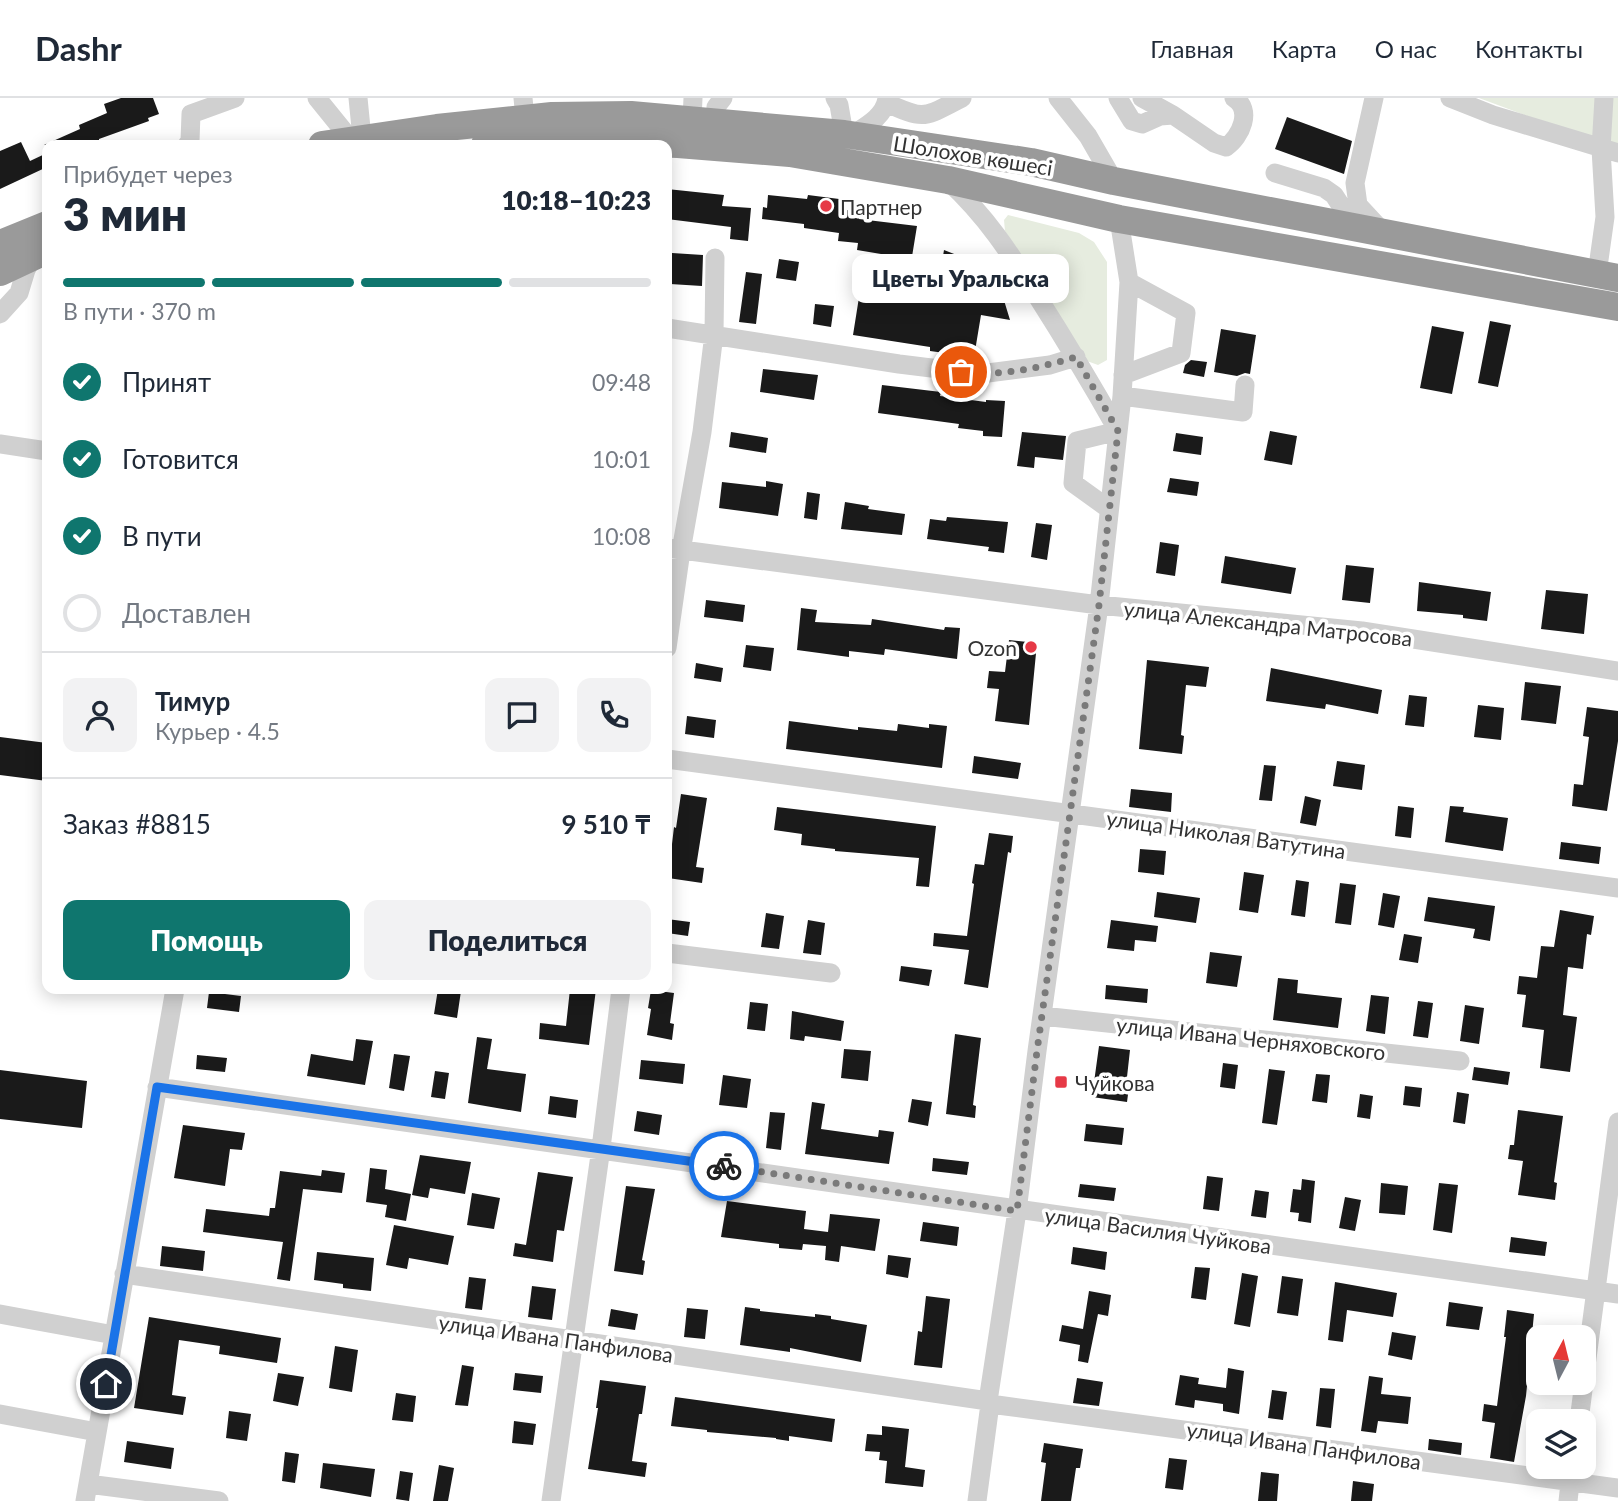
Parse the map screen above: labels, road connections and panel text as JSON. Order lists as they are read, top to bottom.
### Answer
{
  "streets": {
    "highway": ["Шолохов көшесі"],
    "street": [
      "улица Александра Матросова",
      "улица Николая Ватутина",
      "улица Ивана Черняховского",
      "улица Василия Чуйкова",
      "улица Ивана Панфилова"
    ]
  },
  "places": {
    "other": ["Партнер", "Цветы Уральска", "Ozon"],
    "transit": ["Чуйкова"]
  },
  "north": "top",
  "page": {
    "header": "Dashr",
    "nav": [
      "Главная",
      "Карта",
      "О нас",
      "Контакты"
    ],
    "heading": ["3 мин", "Прибудет через", "10:18–10:23"],
    "panel": [
      "Тимур",
      "Курьер · 4.5",
      "Заказ #8815",
      "9 510 ₸"
    ],
    "bubble": "Цветы Уральска",
    "bar": "В пути · 370 m",
    "list": [
      ["Принят", "09:48"],
      ["Готовится", "10:01"],
      ["В пути", "10:08"],
      "Доставлен"
    ],
    "buttons": ["Помощь", "Поделиться"]
  }
}
